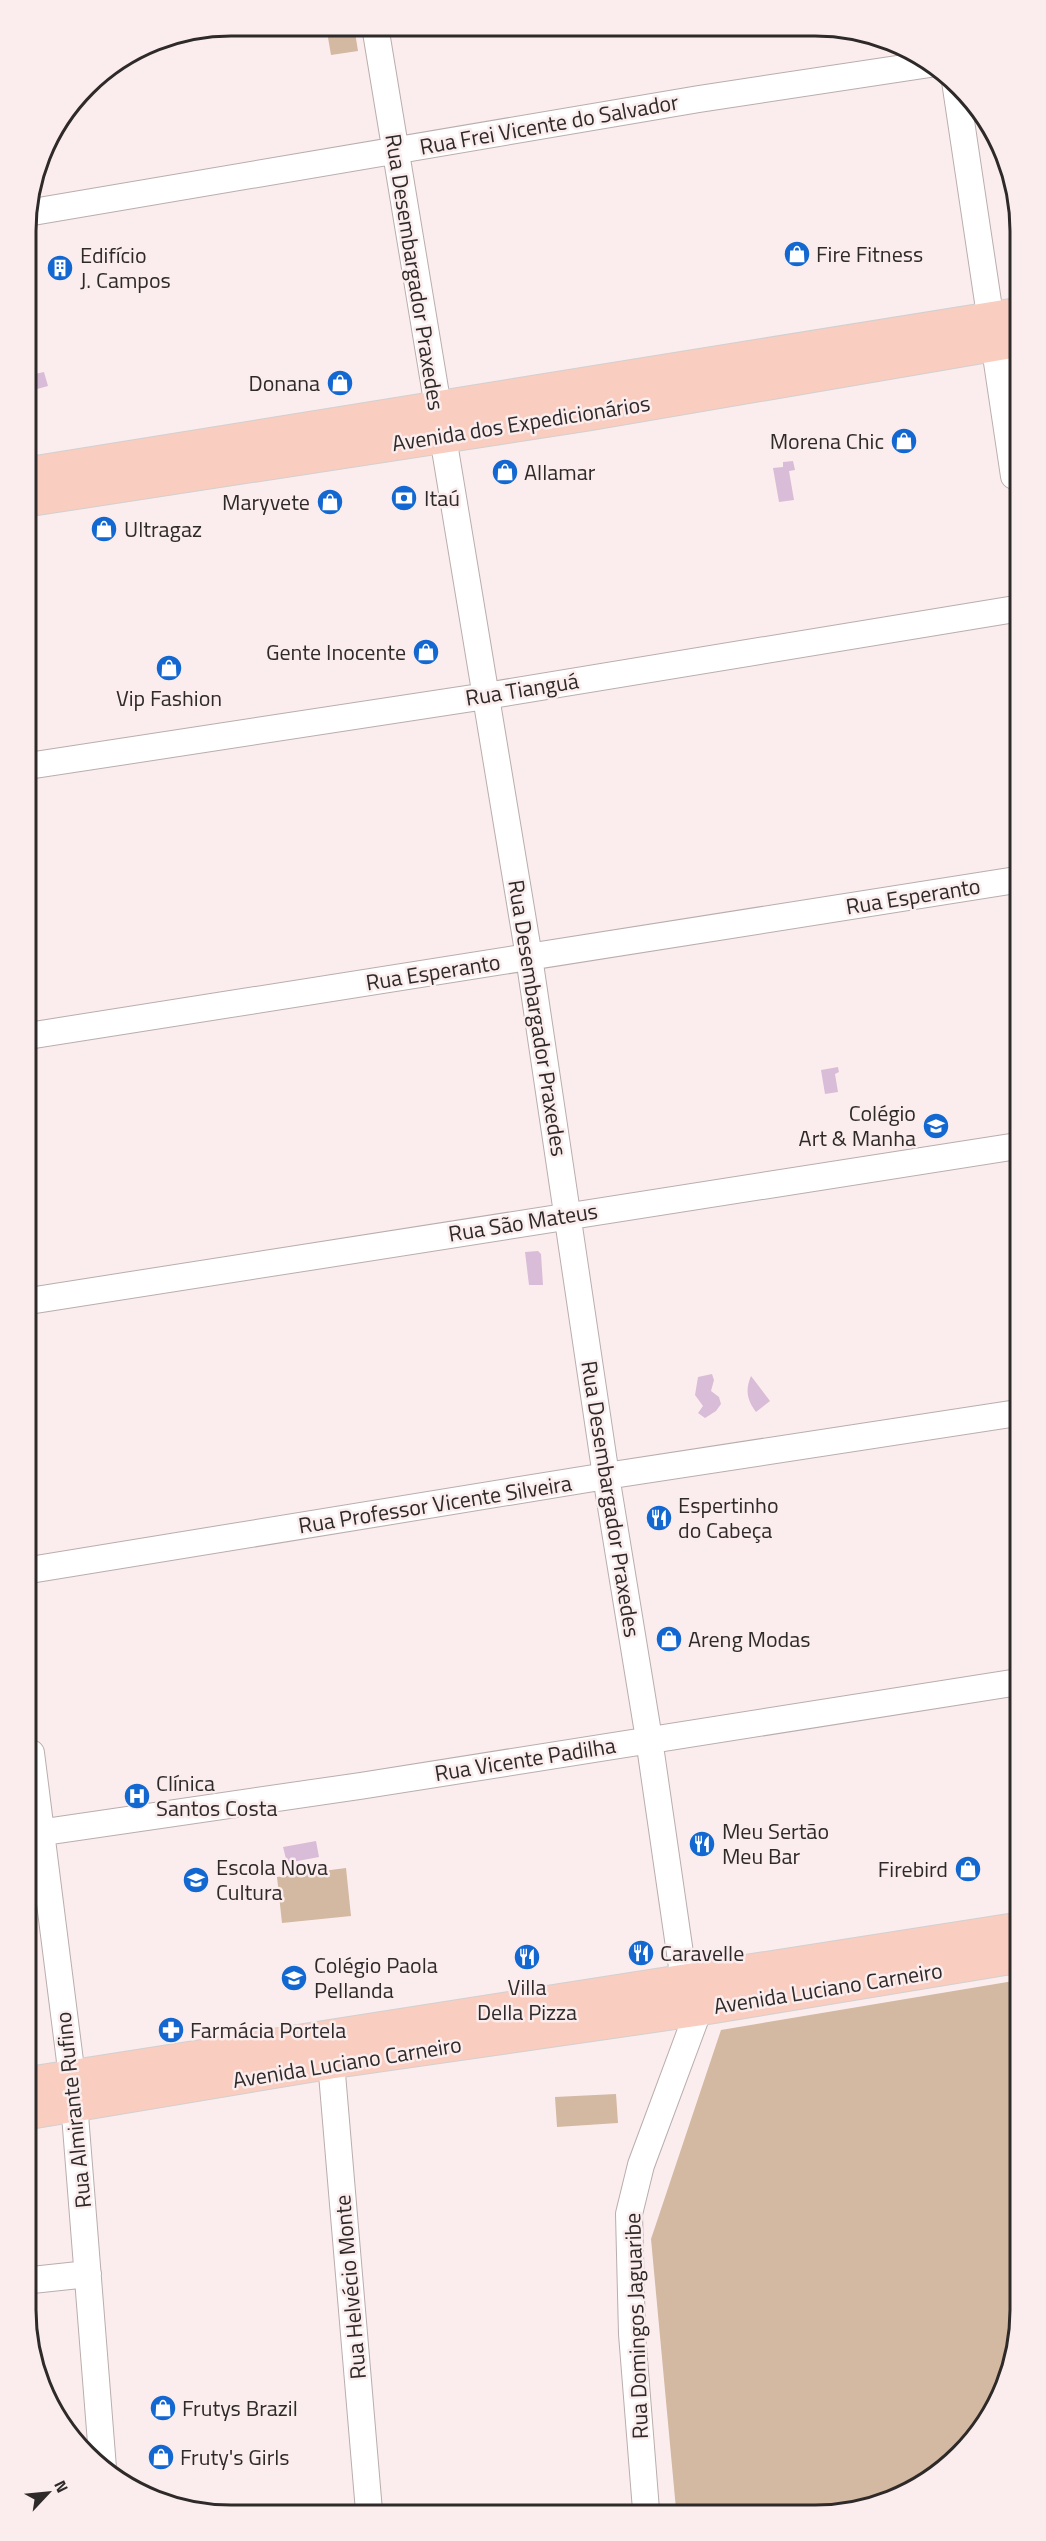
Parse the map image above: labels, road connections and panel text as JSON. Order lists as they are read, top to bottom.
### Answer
{
  "streets": {
    "main road": ["Avenida dos Expedicionários", "Avenida Luciano Carneiro"],
    "street": [
      "Rua Frei Vicente do Salvador",
      "Rua Desembargador Praxedes",
      "Rua Tianguá",
      "Rua Esperanto",
      "Rua São Mateus",
      "Rua Professor Vicente Silveira",
      "Rua Vicente Padilha",
      "Rua Almirante Rufino",
      "Rua Helvécio Monte",
      "Rua Domingos Jaguaribe"
    ]
  },
  "crossings": [
    ["Rua Frei Vicente do Salvador", "Rua Desembargador Praxedes"],
    ["Rua Desembargador Praxedes", "Avenida dos Expedicionários"],
    ["Rua Desembargador Praxedes", "Rua Tianguá"],
    ["Rua Desembargador Praxedes", "Rua Esperanto"],
    ["Rua Desembargador Praxedes", "Rua São Mateus"],
    ["Rua Desembargador Praxedes", "Rua Professor Vicente Silveira"],
    ["Rua Desembargador Praxedes", "Rua Vicente Padilha"],
    ["Rua Desembargador Praxedes", "Avenida Luciano Carneiro"],
    ["Rua Desembargador Praxedes", "Rua Domingos Jaguaribe"],
    ["Rua Vicente Padilha", "Rua Almirante Rufino"],
    ["Avenida Luciano Carneiro", "Rua Almirante Rufino"],
    ["Avenida Luciano Carneiro", "Rua Helvécio Monte"],
    ["Avenida Luciano Carneiro", "Rua Domingos Jaguaribe"]
  ],
  "places": {
    "shop": [
      "Fire Fitness",
      "Donana",
      "Morena Chic",
      "Allamar",
      "Maryvete",
      "Ultragaz",
      "Gente Inocente",
      "Vip Fashion",
      "Areng Modas",
      "Firebird",
      "Frutys Brazil",
      "Fruty's Girls"
    ],
    "building": ["Edifício J. Campos"],
    "bank": ["Itaú"],
    "school or university": ["Colégio Art & Manha", "Escola Nova Cultura", "Colégio Paola Pellanda"],
    "restaurant": [
      "Espertinho do Cabeça",
      "Meu Sertão Meu Bar",
      "Caravelle",
      "Villa Della Pizza"
    ],
    "hospital": ["Clínica Santos Costa"],
    "pharmacy": ["Farmácia Portela"]
  },
  "north": "top right"
}
